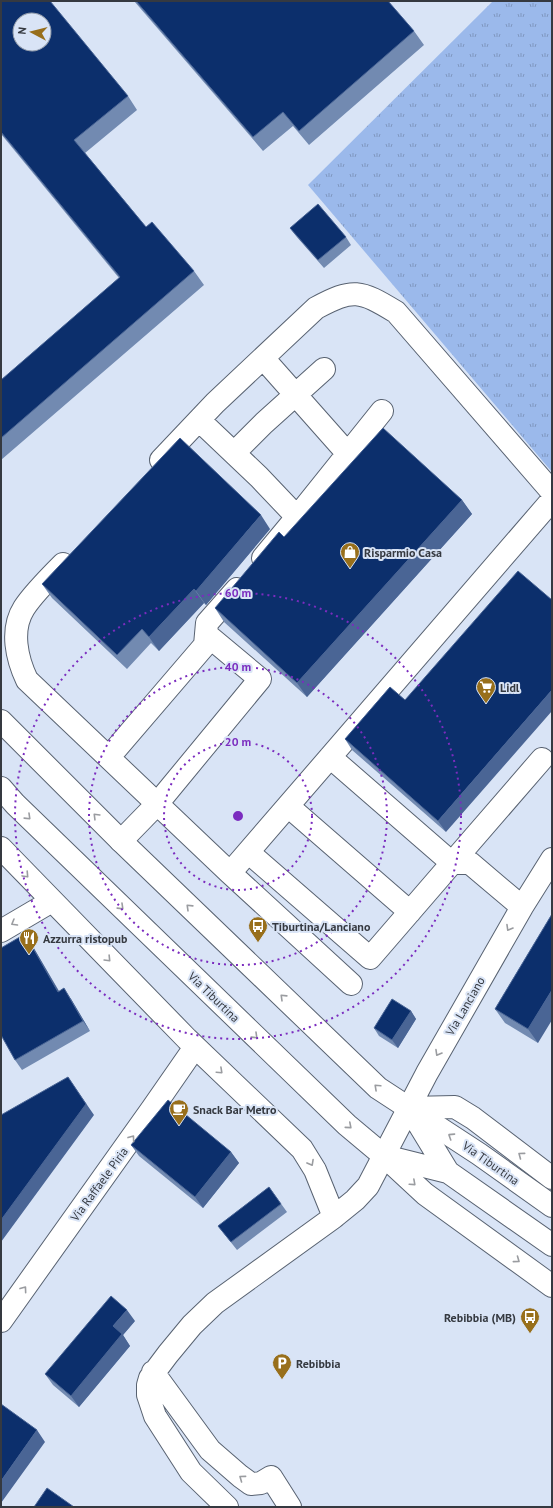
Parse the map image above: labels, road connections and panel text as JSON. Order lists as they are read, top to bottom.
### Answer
{
  "streets": {
    "street": ["Via Tiburtina", "Via Lanciano", "Via Raffaele Piria"]
  },
  "crossings": [
    ["Via Tiburtina", "Via Lanciano"]
  ],
  "one_way": ["Via Raffaele Piria"],
  "places": {
    "shop": ["Risparmio Casa"],
    "supermarket": ["Lidl"],
    "bus stop": ["Tiburtina/Lanciano", "Rebibbia (MB)"],
    "restaurant": ["Azzurra ristopub"],
    "cafe": ["Snack Bar Metro"],
    "parking": ["Rebibbia"]
  },
  "north": "left",
  "rings": ["60 m", "40 m", "20 m"]
}
